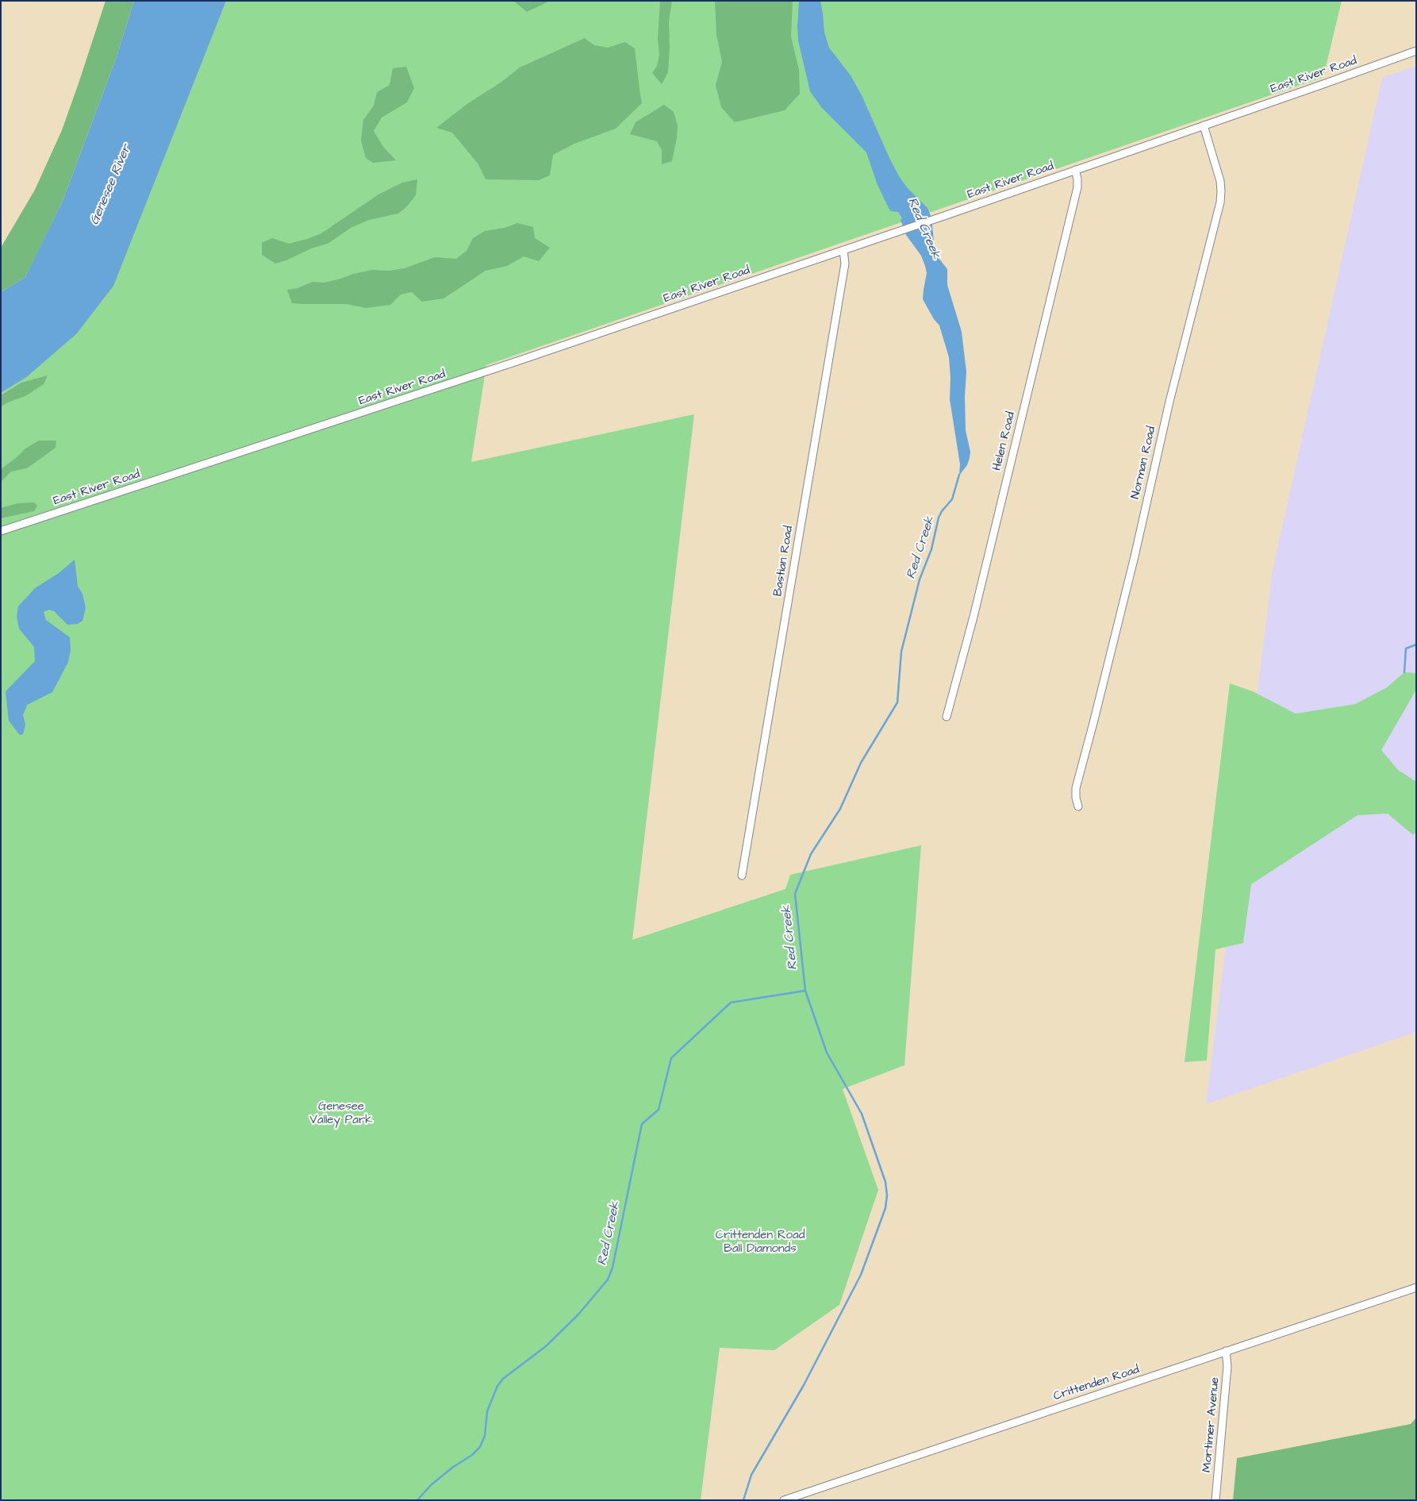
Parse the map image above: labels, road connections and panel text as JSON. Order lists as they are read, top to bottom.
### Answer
{
  "streets": {
    "street": [
      "East River Road",
      "Helen Road",
      "Norman Road",
      "Bastian Road",
      "Crittenden Road",
      "Mortimer Avenue"
    ]
  },
  "crossings": [
    ["East River Road", "Helen Road"],
    ["East River Road", "Norman Road"],
    ["East River Road", "Bastian Road"],
    ["Crittenden Road", "Mortimer Avenue"]
  ],
  "water": ["Genesee River", "Red Creek"],
  "parks": ["Genesee Valley Park", "Crittenden Road Ball Diamonds"]
}
